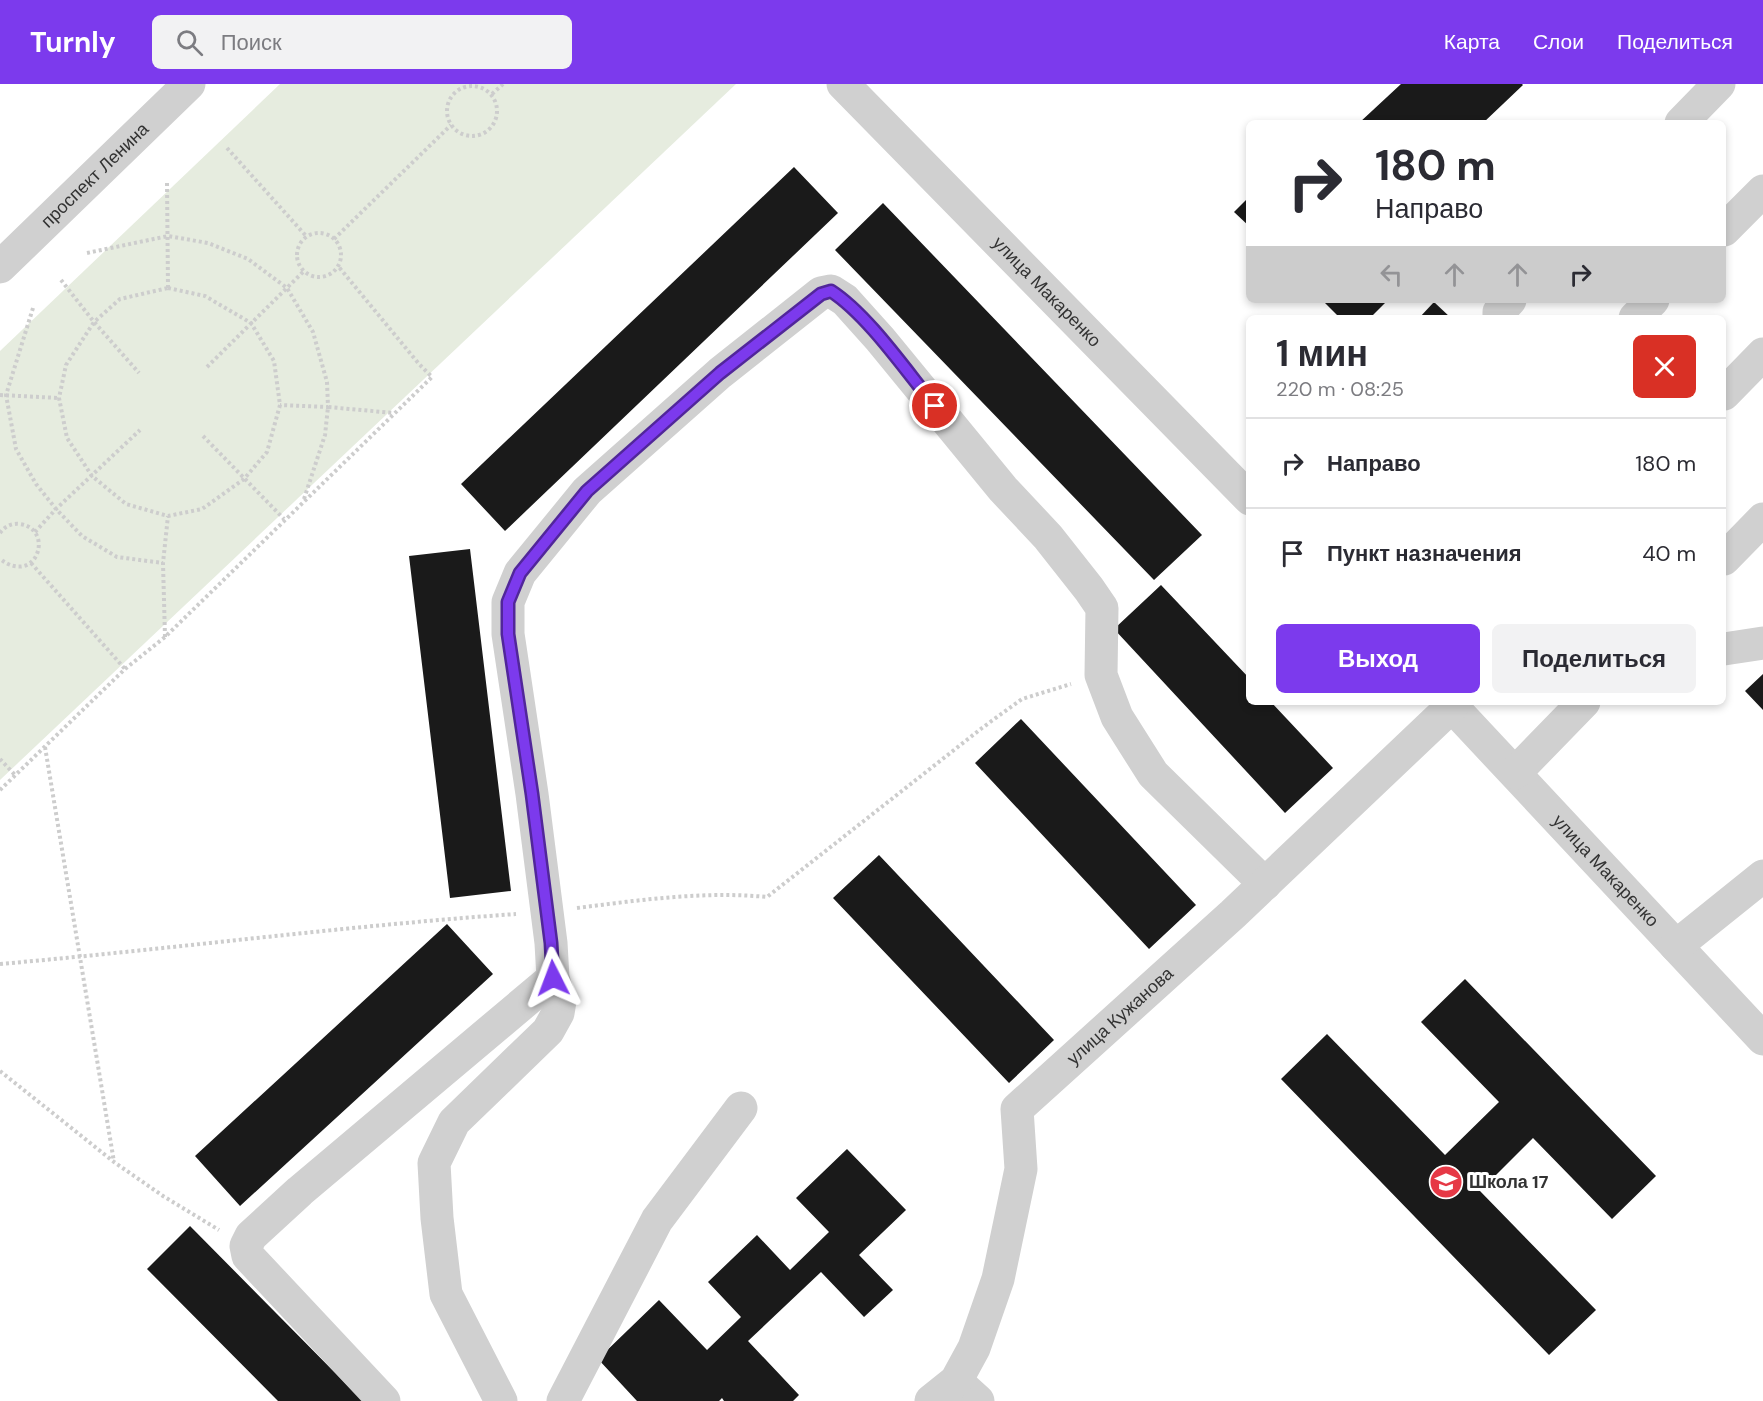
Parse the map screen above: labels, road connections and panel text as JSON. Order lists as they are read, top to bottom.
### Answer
{
  "streets": {
    "street": ["проспект Ленина", "улица Макаренко", "улица Кужанова"]
  },
  "places": {
    "school or university": ["Школа 17"]
  },
  "page": {
    "header": "Turnly",
    "search": "Поиск",
    "nav": ["Карта", "Слои", "Поделиться"],
    "turn": ["180 m", "Направо"],
    "heading": ["1 мин", "220 m · 08:25"],
    "list": [
      {
        "name": "Направо",
        "value": "180 m"
      },
      {
        "name": "Пункт назначения",
        "value": "40 m"
      }
    ],
    "buttons": ["Выход", "Поделиться"]
  }
}
